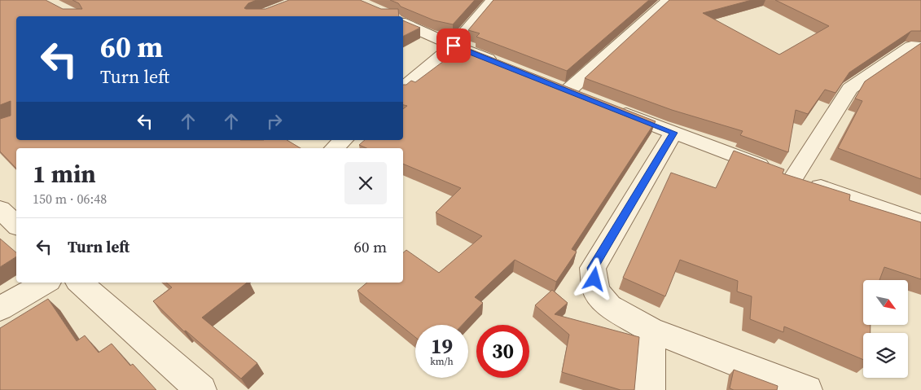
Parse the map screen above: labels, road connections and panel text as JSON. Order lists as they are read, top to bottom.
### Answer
{
  "north": "bottom right",
  "page": {
    "turn": ["60 m", "Turn left"],
    "heading": ["1 min", "150 m · 06:48"],
    "list": [
      {
        "name": "Turn left",
        "value": "60 m"
      }
    ],
    "speed": "19 km/h",
    "limit": "30"
  }
}
